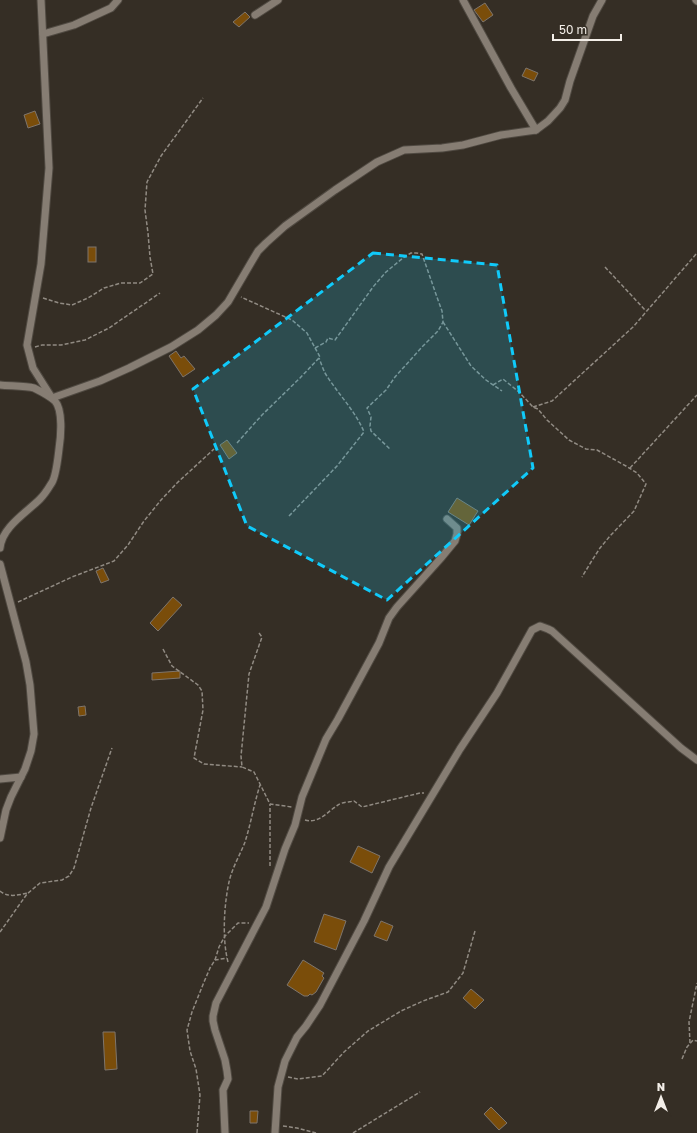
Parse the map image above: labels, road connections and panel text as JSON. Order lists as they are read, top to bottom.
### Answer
{
  "scale_bar": "50 m",
  "north": "top"
}
